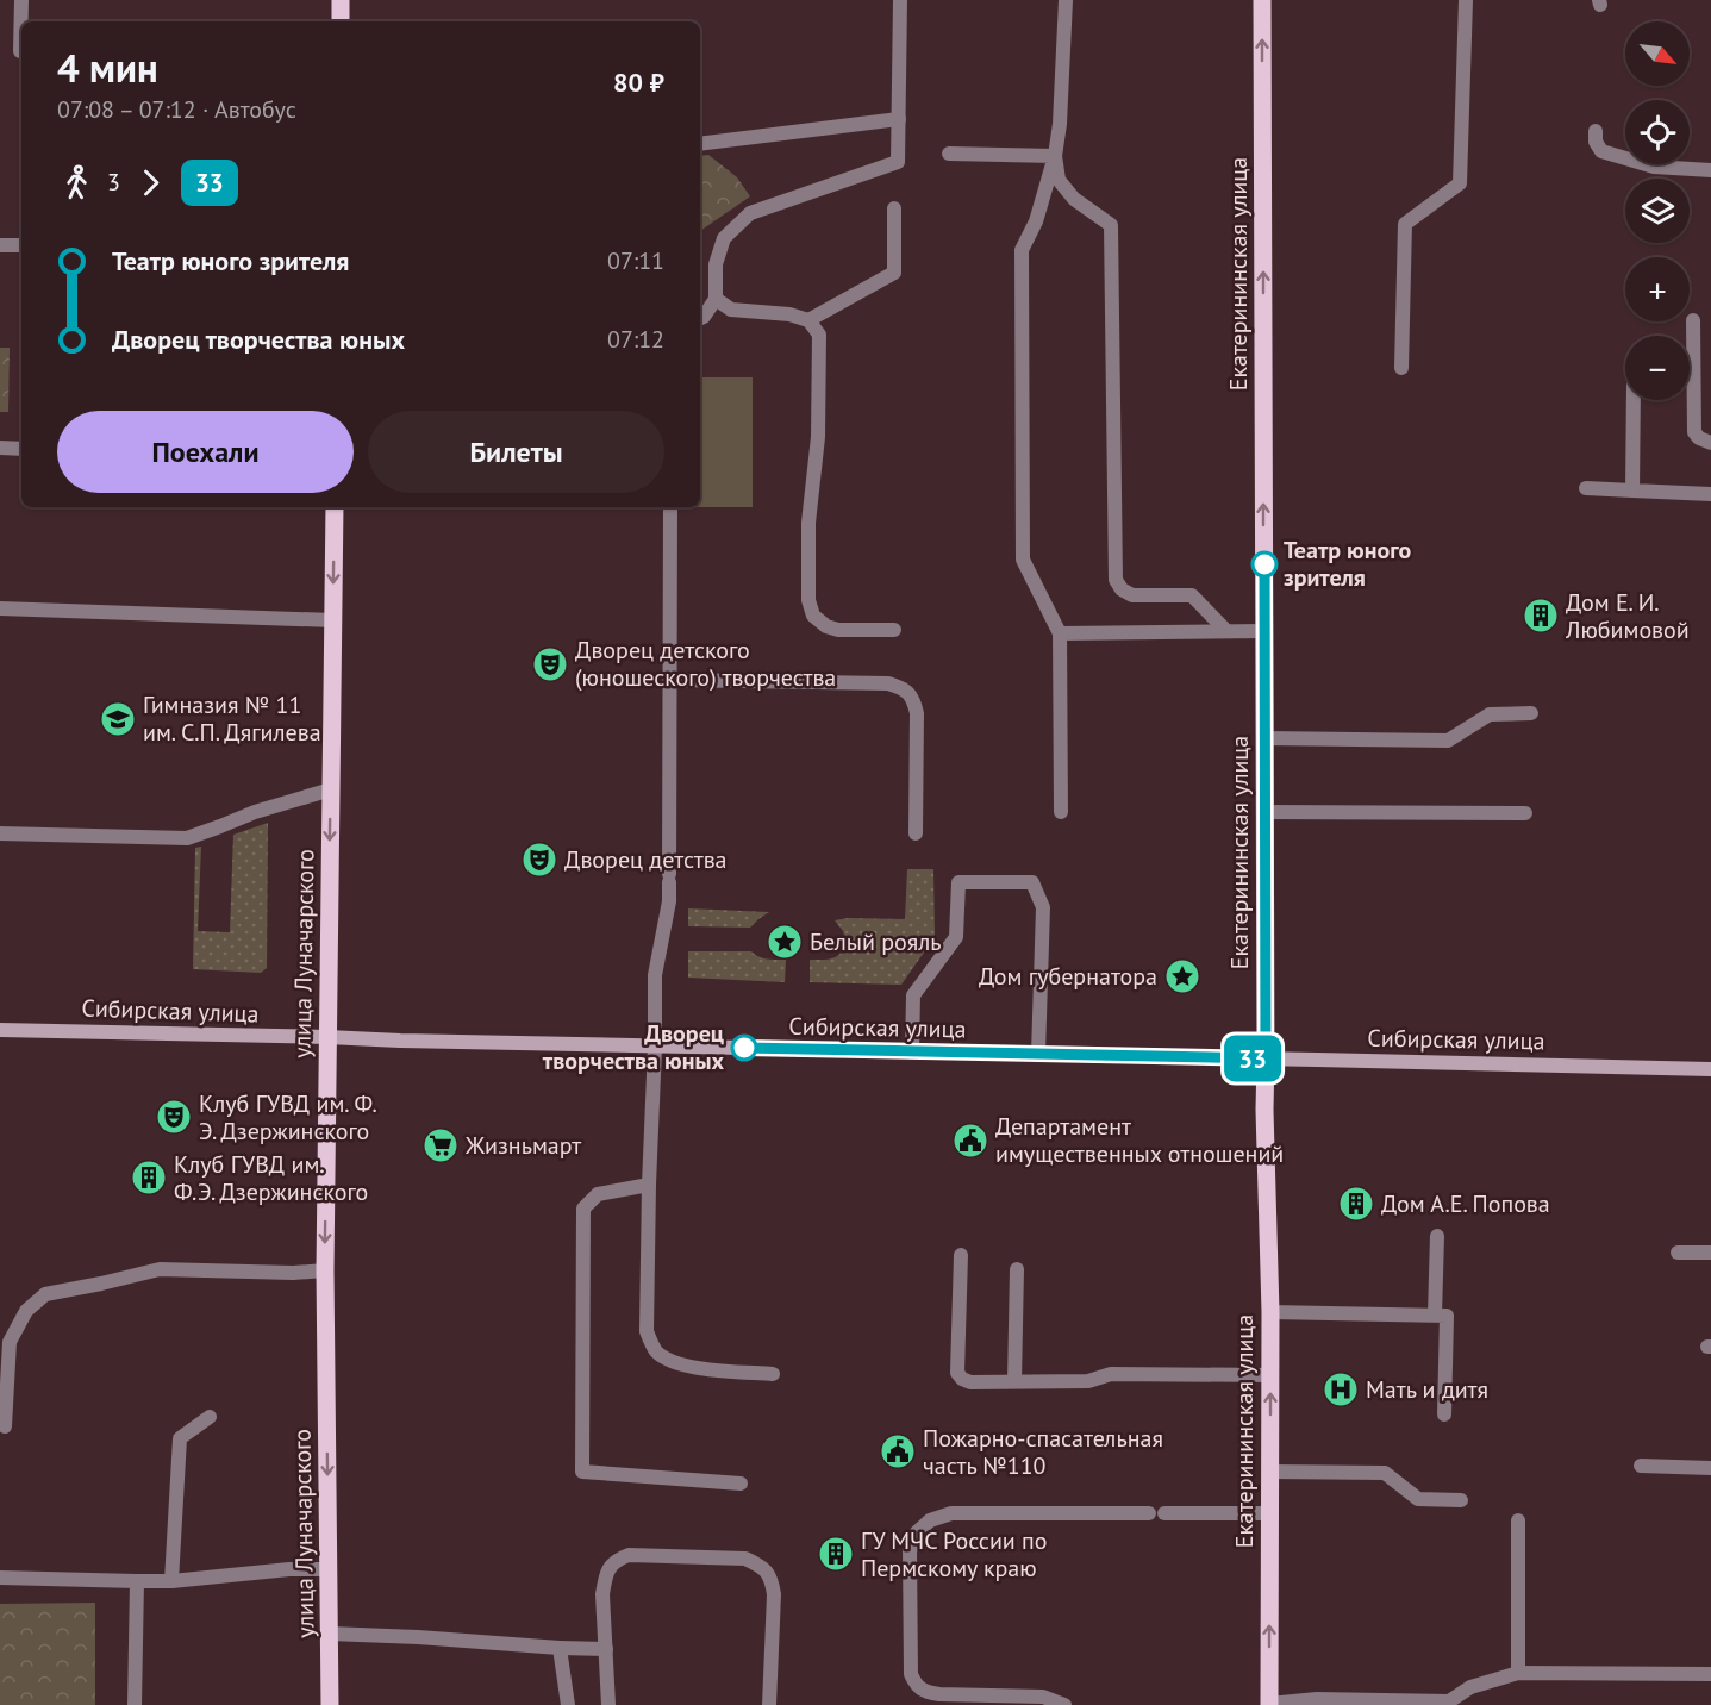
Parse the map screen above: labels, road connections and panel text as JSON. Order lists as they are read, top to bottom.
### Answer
{
  "streets": {
    "main road": ["Екатерининская улица", "улица Луначарского", "Сибирская улица"]
  },
  "crossings": [
    ["Екатерининская улица", "Сибирская улица"],
    ["улица Луначарского", "Сибирская улица"]
  ],
  "one_way": ["Екатерининская улица", "улица Луначарского"],
  "places": {
    "other": ["Театр юного зрителя", "Дворец творчества юных"],
    "building": [
      "Дом Е. И. Любимовой",
      "Клуб ГУВД им. Ф.Э. Дзержинского",
      "Дом А.Е. Попова",
      "ГУ МЧС России по Пермскому краю"
    ],
    "theatre": ["Дворец детского (юношеского) творчества", "Дворец детства", "Клуб ГУВД им. Ф. Э. Дзержинского"],
    "school or university": ["Гимназия № 11 им. С.П. Дягилева"],
    "place": ["Белый рояль", "Дом губернатора"],
    "public building": ["Департамент имущественных отношений", "Пожарно-спасательная часть №110"],
    "supermarket": ["Жизньмарт"],
    "hospital": ["Мать и дитя"]
  },
  "lines": ["bus line 33"],
  "north": "bottom right",
  "page": {
    "on_map": "33",
    "map_buttons": ["+", "−"],
    "heading": ["4 мин", "07:08 – 07:12 · Автобус", "80 ₽"],
    "legs": ["3", "33"],
    "list": [
      {
        "name": "Театр юного зрителя",
        "value": "07:11"
      },
      {
        "name": "Дворец творчества юных",
        "value": "07:12"
      }
    ],
    "buttons": ["Поехали", "Билеты"]
  }
}
